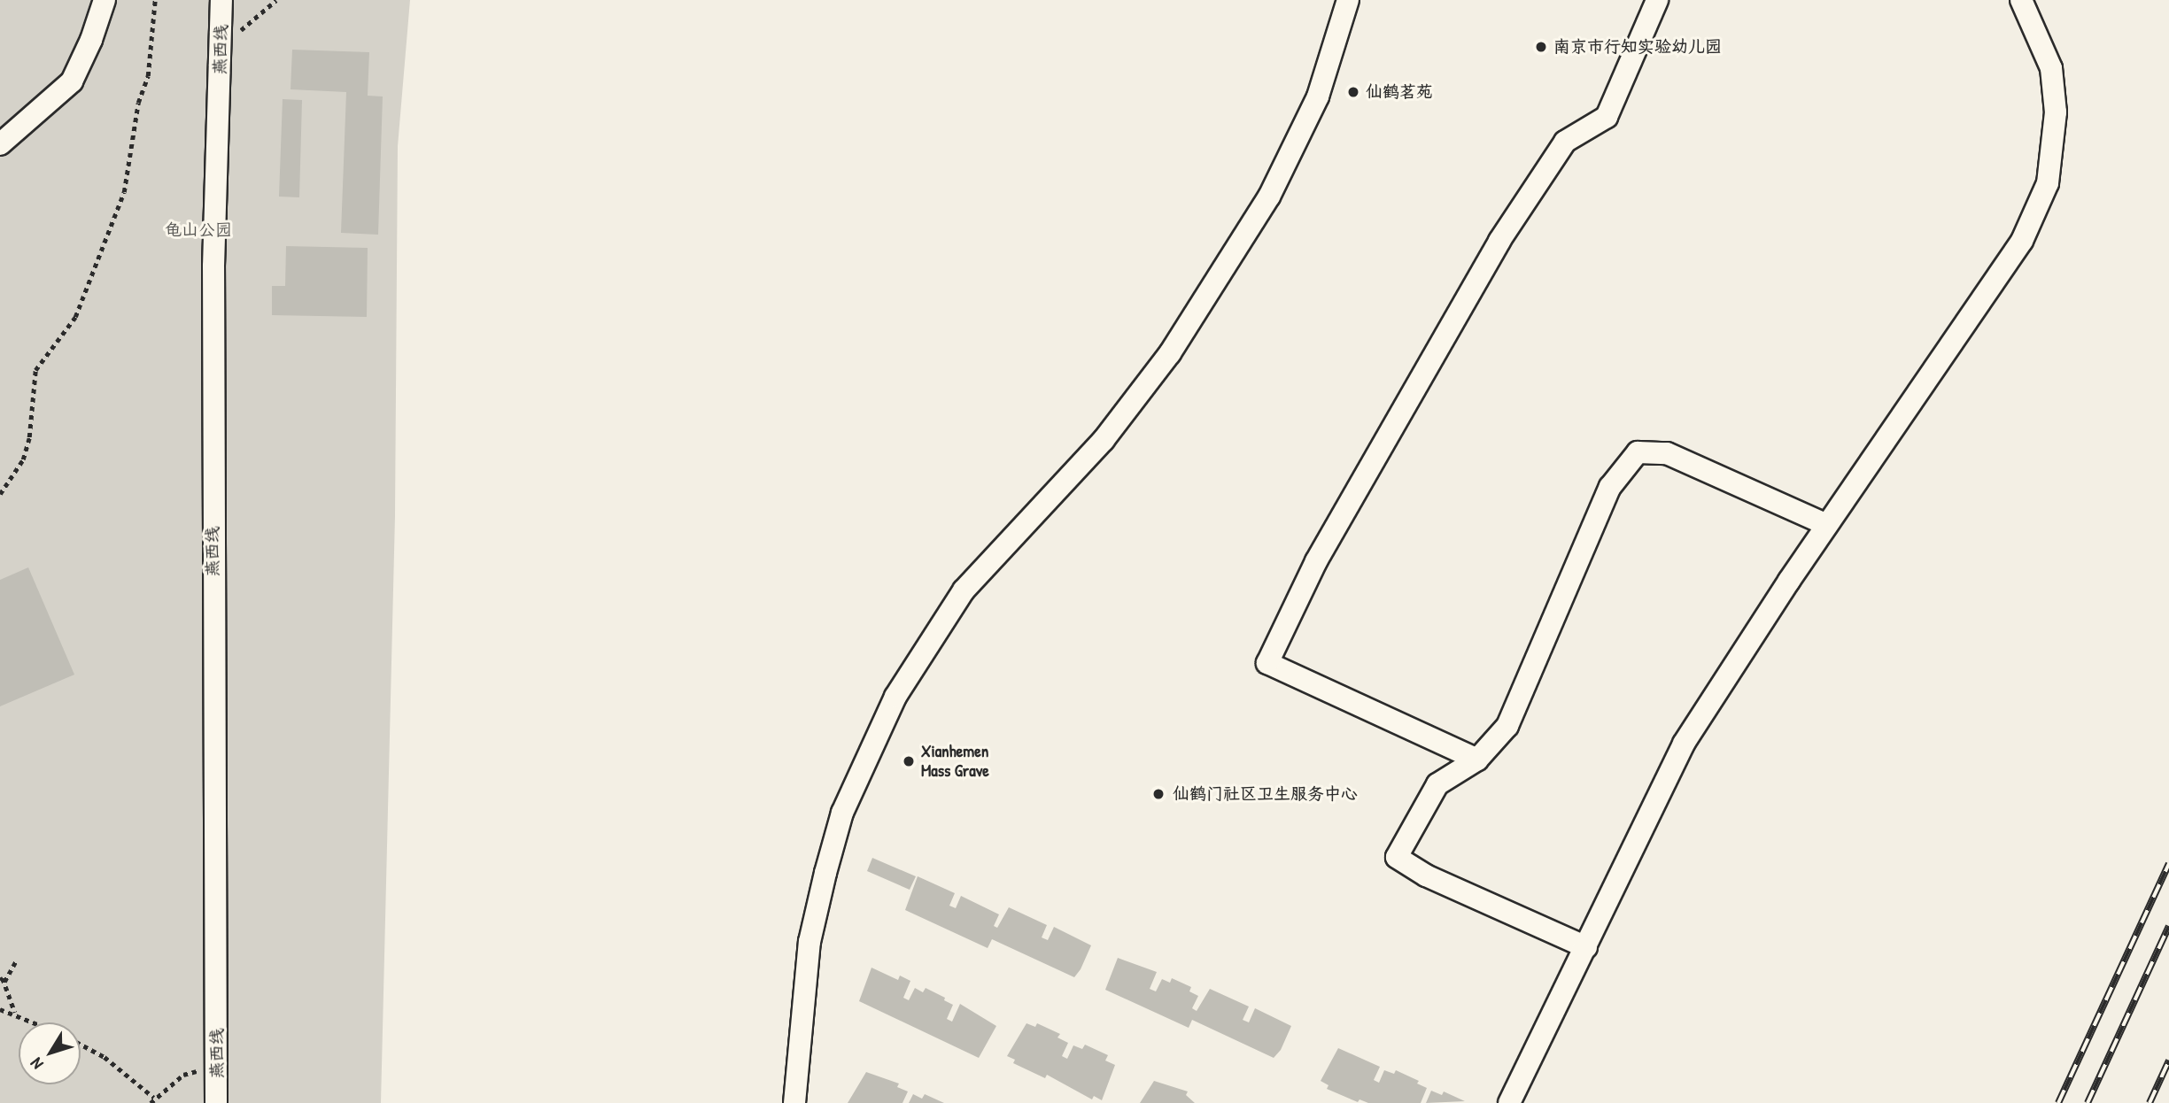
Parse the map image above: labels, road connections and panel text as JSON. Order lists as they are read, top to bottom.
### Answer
{
  "streets": {
    "street": ["燕西线"]
  },
  "parks": ["龟山公园"],
  "places": [
    "南京市行知实验幼儿园",
    "仙鹤茗苑",
    "Xianhemen Mass Grave",
    "仙鹤门社区卫生服务中心"
  ],
  "north": "bottom left"
}
